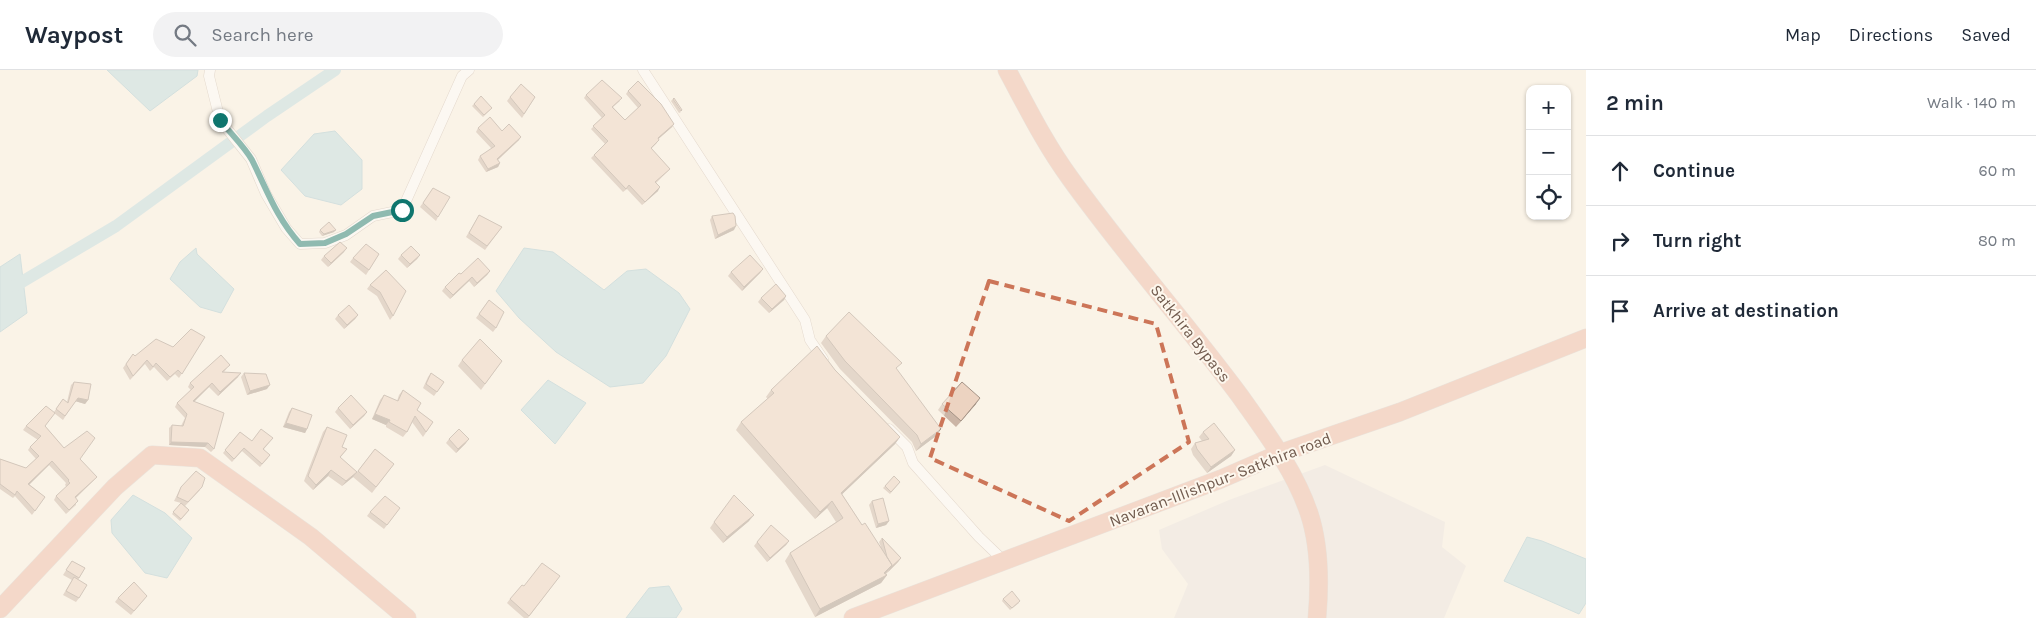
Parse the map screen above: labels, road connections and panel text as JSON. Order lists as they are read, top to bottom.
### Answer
{
  "streets": {
    "highway": ["Satkhira Bypass", "Navaran-Illishpur- Satkhira road"]
  },
  "crossings": [
    ["Satkhira Bypass", "Navaran-Illishpur- Satkhira road"]
  ],
  "page": {
    "header": "Waypost",
    "search": "Search here",
    "nav": ["Map", "Directions", "Saved"],
    "heading": ["2 min", "Walk · 140 m"],
    "map_buttons": ["+", "−"],
    "list": [
      ["Continue", "60 m"],
      ["Turn right", "80 m"],
      "Arrive at destination"
    ]
  }
}
